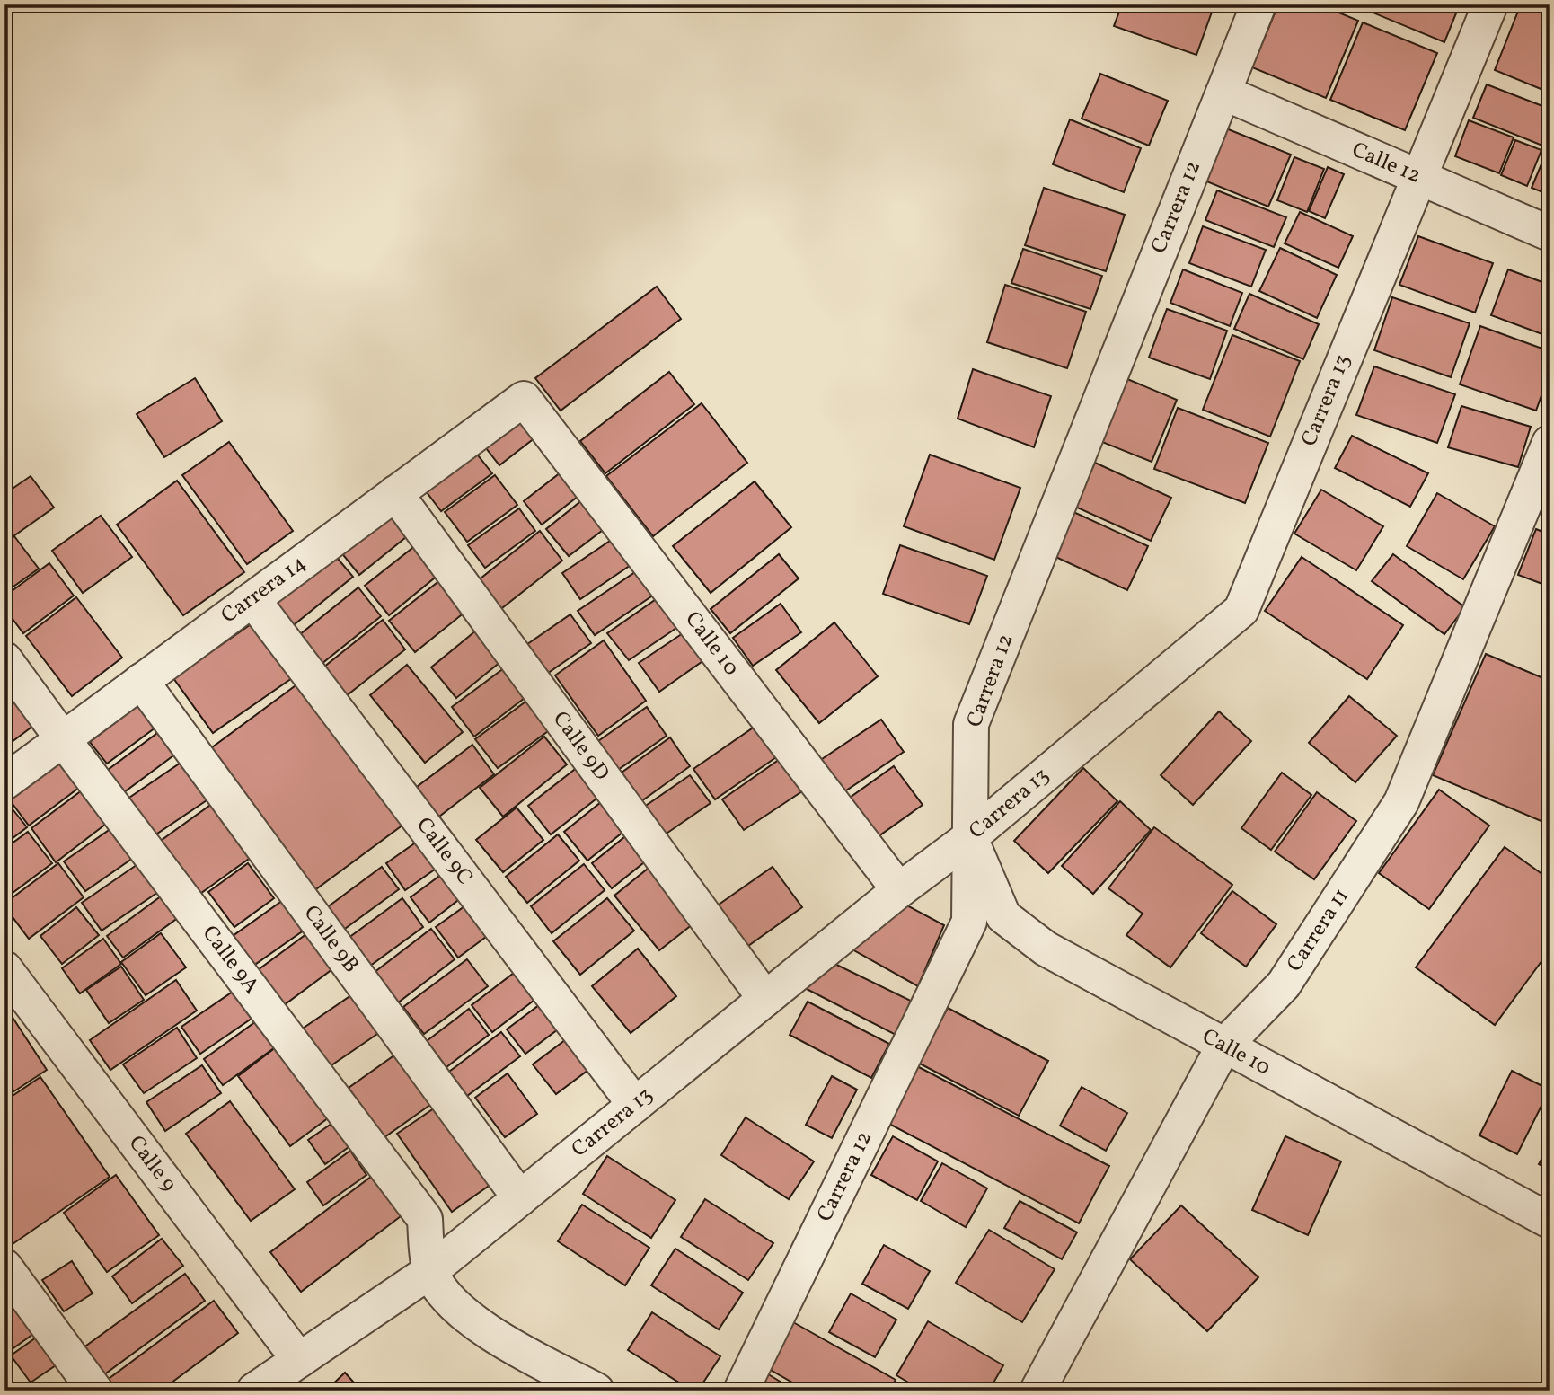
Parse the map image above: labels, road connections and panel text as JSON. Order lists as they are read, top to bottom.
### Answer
{
  "streets": {
    "street": [
      "Calle 12",
      "Carrera 12",
      "Carrera 13",
      "Carrera 14",
      "Calle 10",
      "Calle 9D",
      "Calle 9C",
      "Carrera 11",
      "Calle 9B",
      "Calle 9A",
      "Calle 9"
    ]
  },
  "crossings": [
    ["Calle 12", "Carrera 12"],
    ["Calle 12", "Carrera 13"],
    ["Carrera 12", "Carrera 13"],
    ["Carrera 12", "Calle 10"],
    ["Carrera 13", "Calle 10"],
    ["Carrera 13", "Calle 9D"],
    ["Carrera 13", "Calle 9C"],
    ["Carrera 13", "Calle 9B"],
    ["Carrera 13", "Calle 9A"],
    ["Carrera 13", "Calle 9"],
    ["Carrera 14", "Calle 10"],
    ["Carrera 14", "Calle 9D"],
    ["Carrera 14", "Calle 9C"],
    ["Carrera 14", "Calle 9B"],
    ["Carrera 14", "Calle 9A"],
    ["Calle 10", "Carrera 11"]
  ]
}
